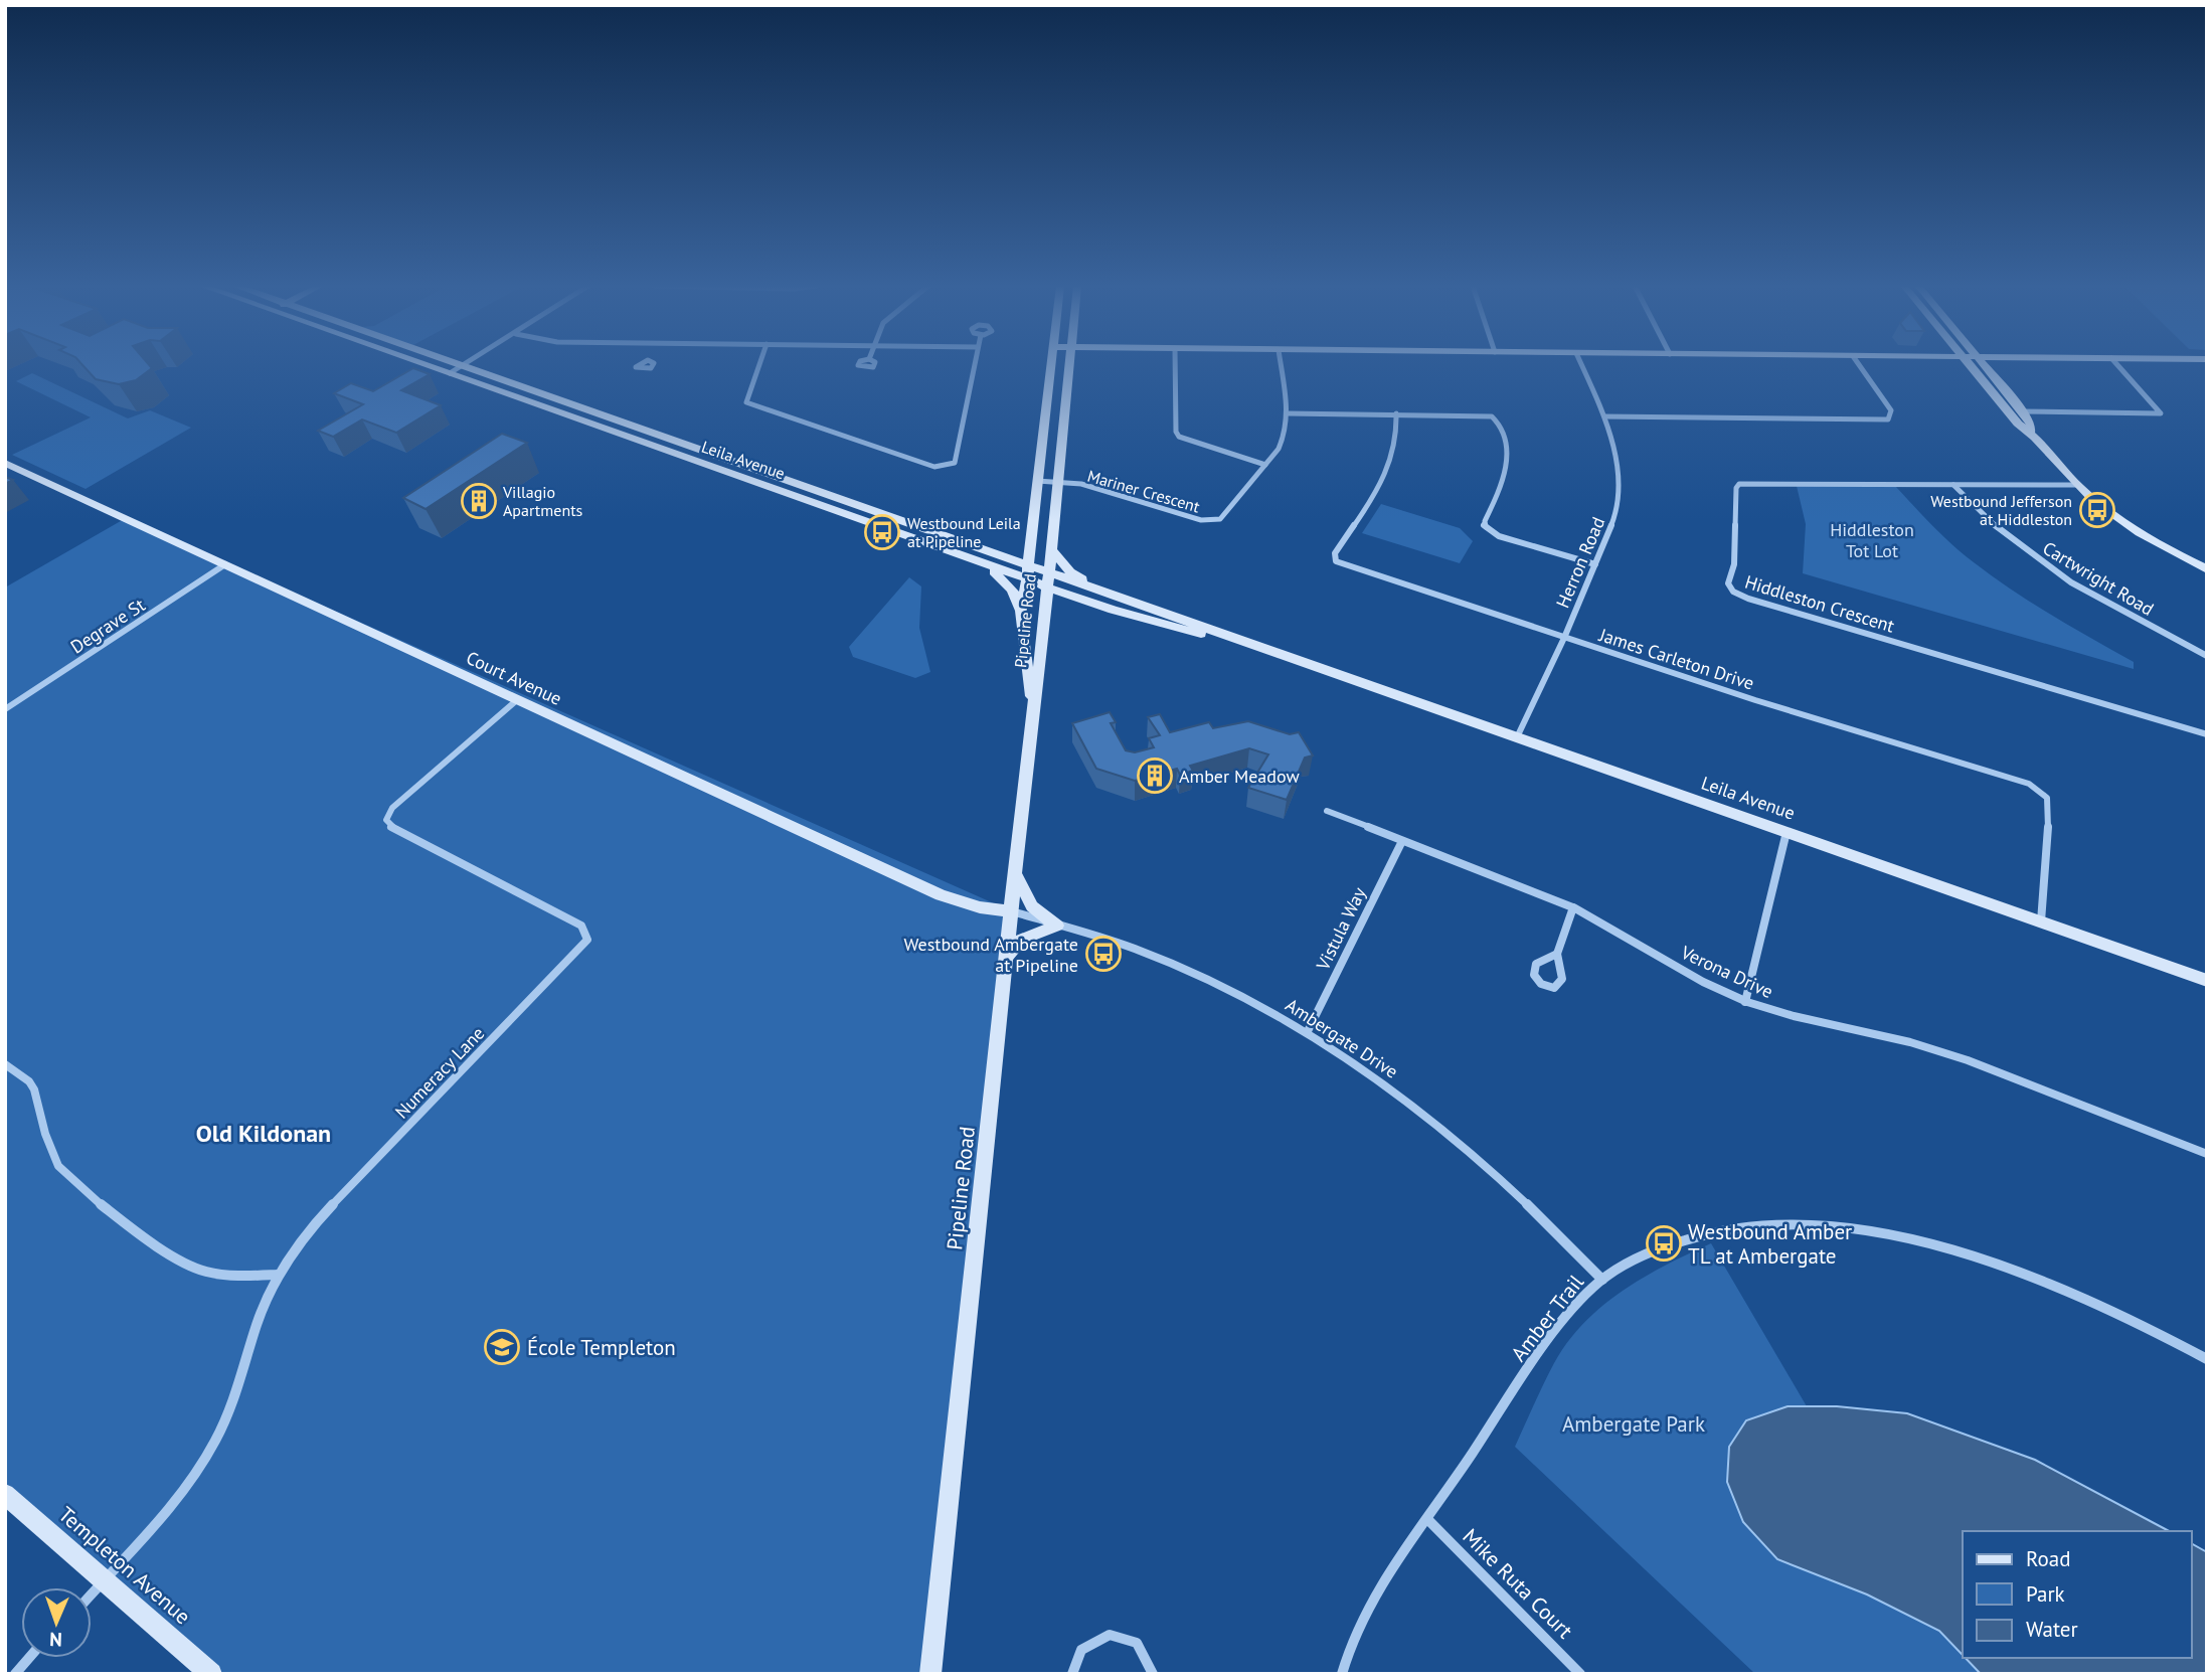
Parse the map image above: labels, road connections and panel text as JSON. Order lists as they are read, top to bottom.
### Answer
{
  "streets": {
    "street": [
      "Leila Avenue",
      "Mariner Crescent",
      "Herron Road",
      "Cartwright Road",
      "Hiddleston Crescent",
      "Pipeline Road",
      "Degrave St",
      "James Carleton Drive",
      "Court Avenue",
      "Vistula Way",
      "Verona Drive",
      "Ambergate Drive",
      "Numeracy Lane",
      "Amber Trail",
      "Templeton Avenue",
      "Mike Ruta Court"
    ]
  },
  "crossings": [
    ["Leila Avenue", "Herron Road"],
    ["Leila Avenue", "Pipeline Road"],
    ["Leila Avenue", "James Carleton Drive"],
    ["Mariner Crescent", "Pipeline Road"],
    ["Herron Road", "James Carleton Drive"],
    ["Cartwright Road", "Hiddleston Crescent"],
    ["Pipeline Road", "Court Avenue"],
    ["Pipeline Road", "Ambergate Drive"],
    ["Degrave St", "Court Avenue"],
    ["Court Avenue", "Ambergate Drive"],
    ["Court Avenue", "Numeracy Lane"],
    ["Vistula Way", "Verona Drive"],
    ["Vistula Way", "Ambergate Drive"],
    ["Ambergate Drive", "Amber Trail"],
    ["Numeracy Lane", "Templeton Avenue"],
    ["Amber Trail", "Mike Ruta Court"]
  ],
  "districts": ["Old Kildonan"],
  "parks": ["Hiddleston Tot Lot", "Ambergate Park"],
  "places": {
    "building": ["Villagio Apartments", "Amber Meadow"],
    "bus stop": [
      "Westbound Jefferson at Hiddleston",
      "Westbound Leila at Pipeline",
      "Westbound Ambergate at Pipeline",
      "Westbound Amber TL at Ambergate"
    ],
    "school or university": ["École Templeton"]
  },
  "legend": ["Road", "Park", "Water"],
  "north": "bottom"
}
